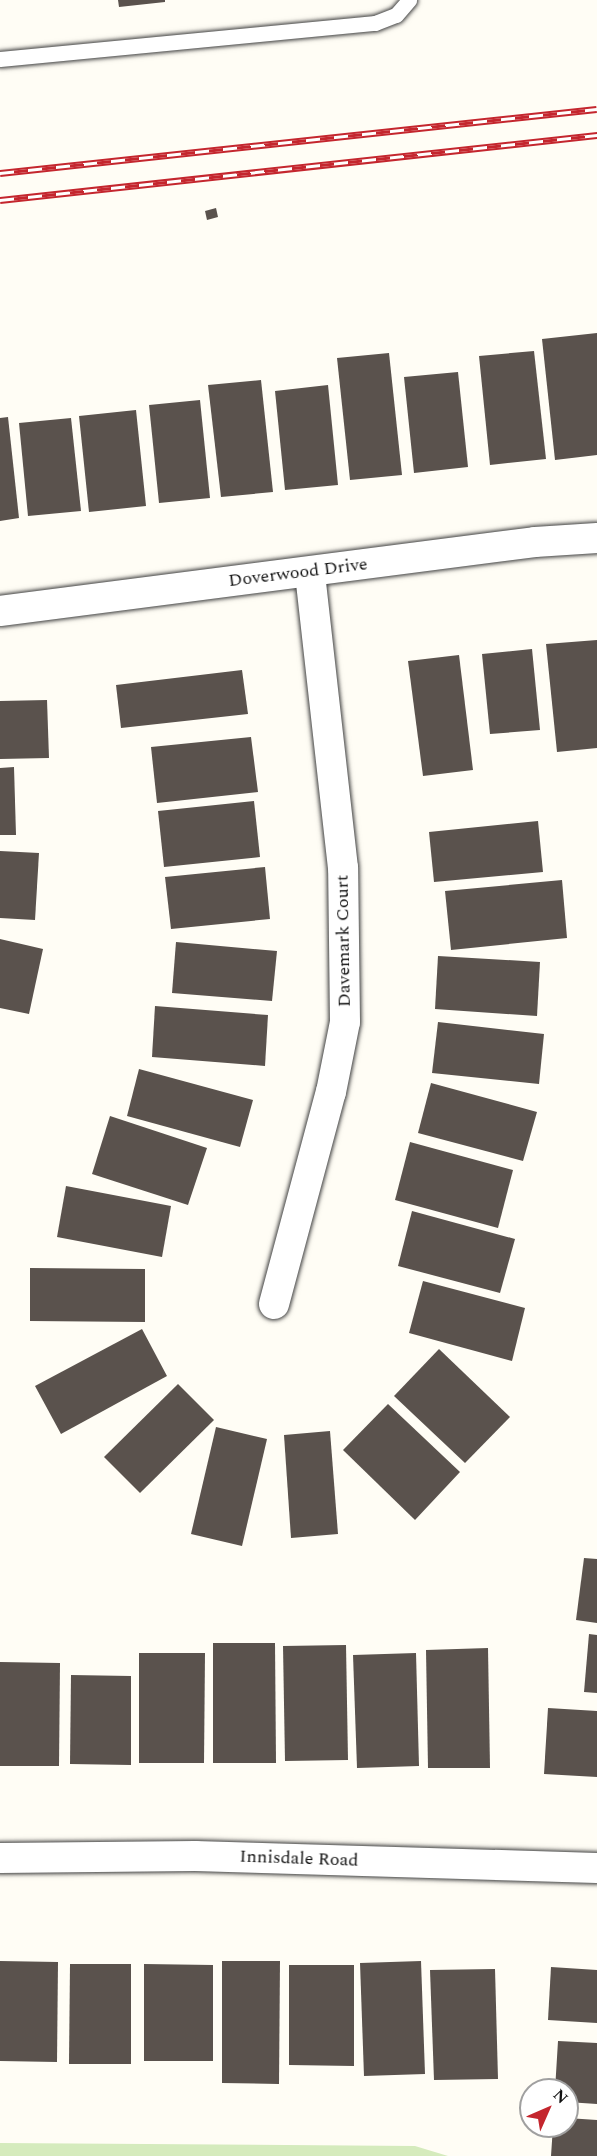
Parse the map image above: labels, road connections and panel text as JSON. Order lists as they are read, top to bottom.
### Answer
{
  "streets": {
    "street": ["Doverwood Drive", "Davemark Court", "Innisdale Road"]
  },
  "crossings": [
    ["Doverwood Drive", "Davemark Court"]
  ],
  "north": "top right"
}
